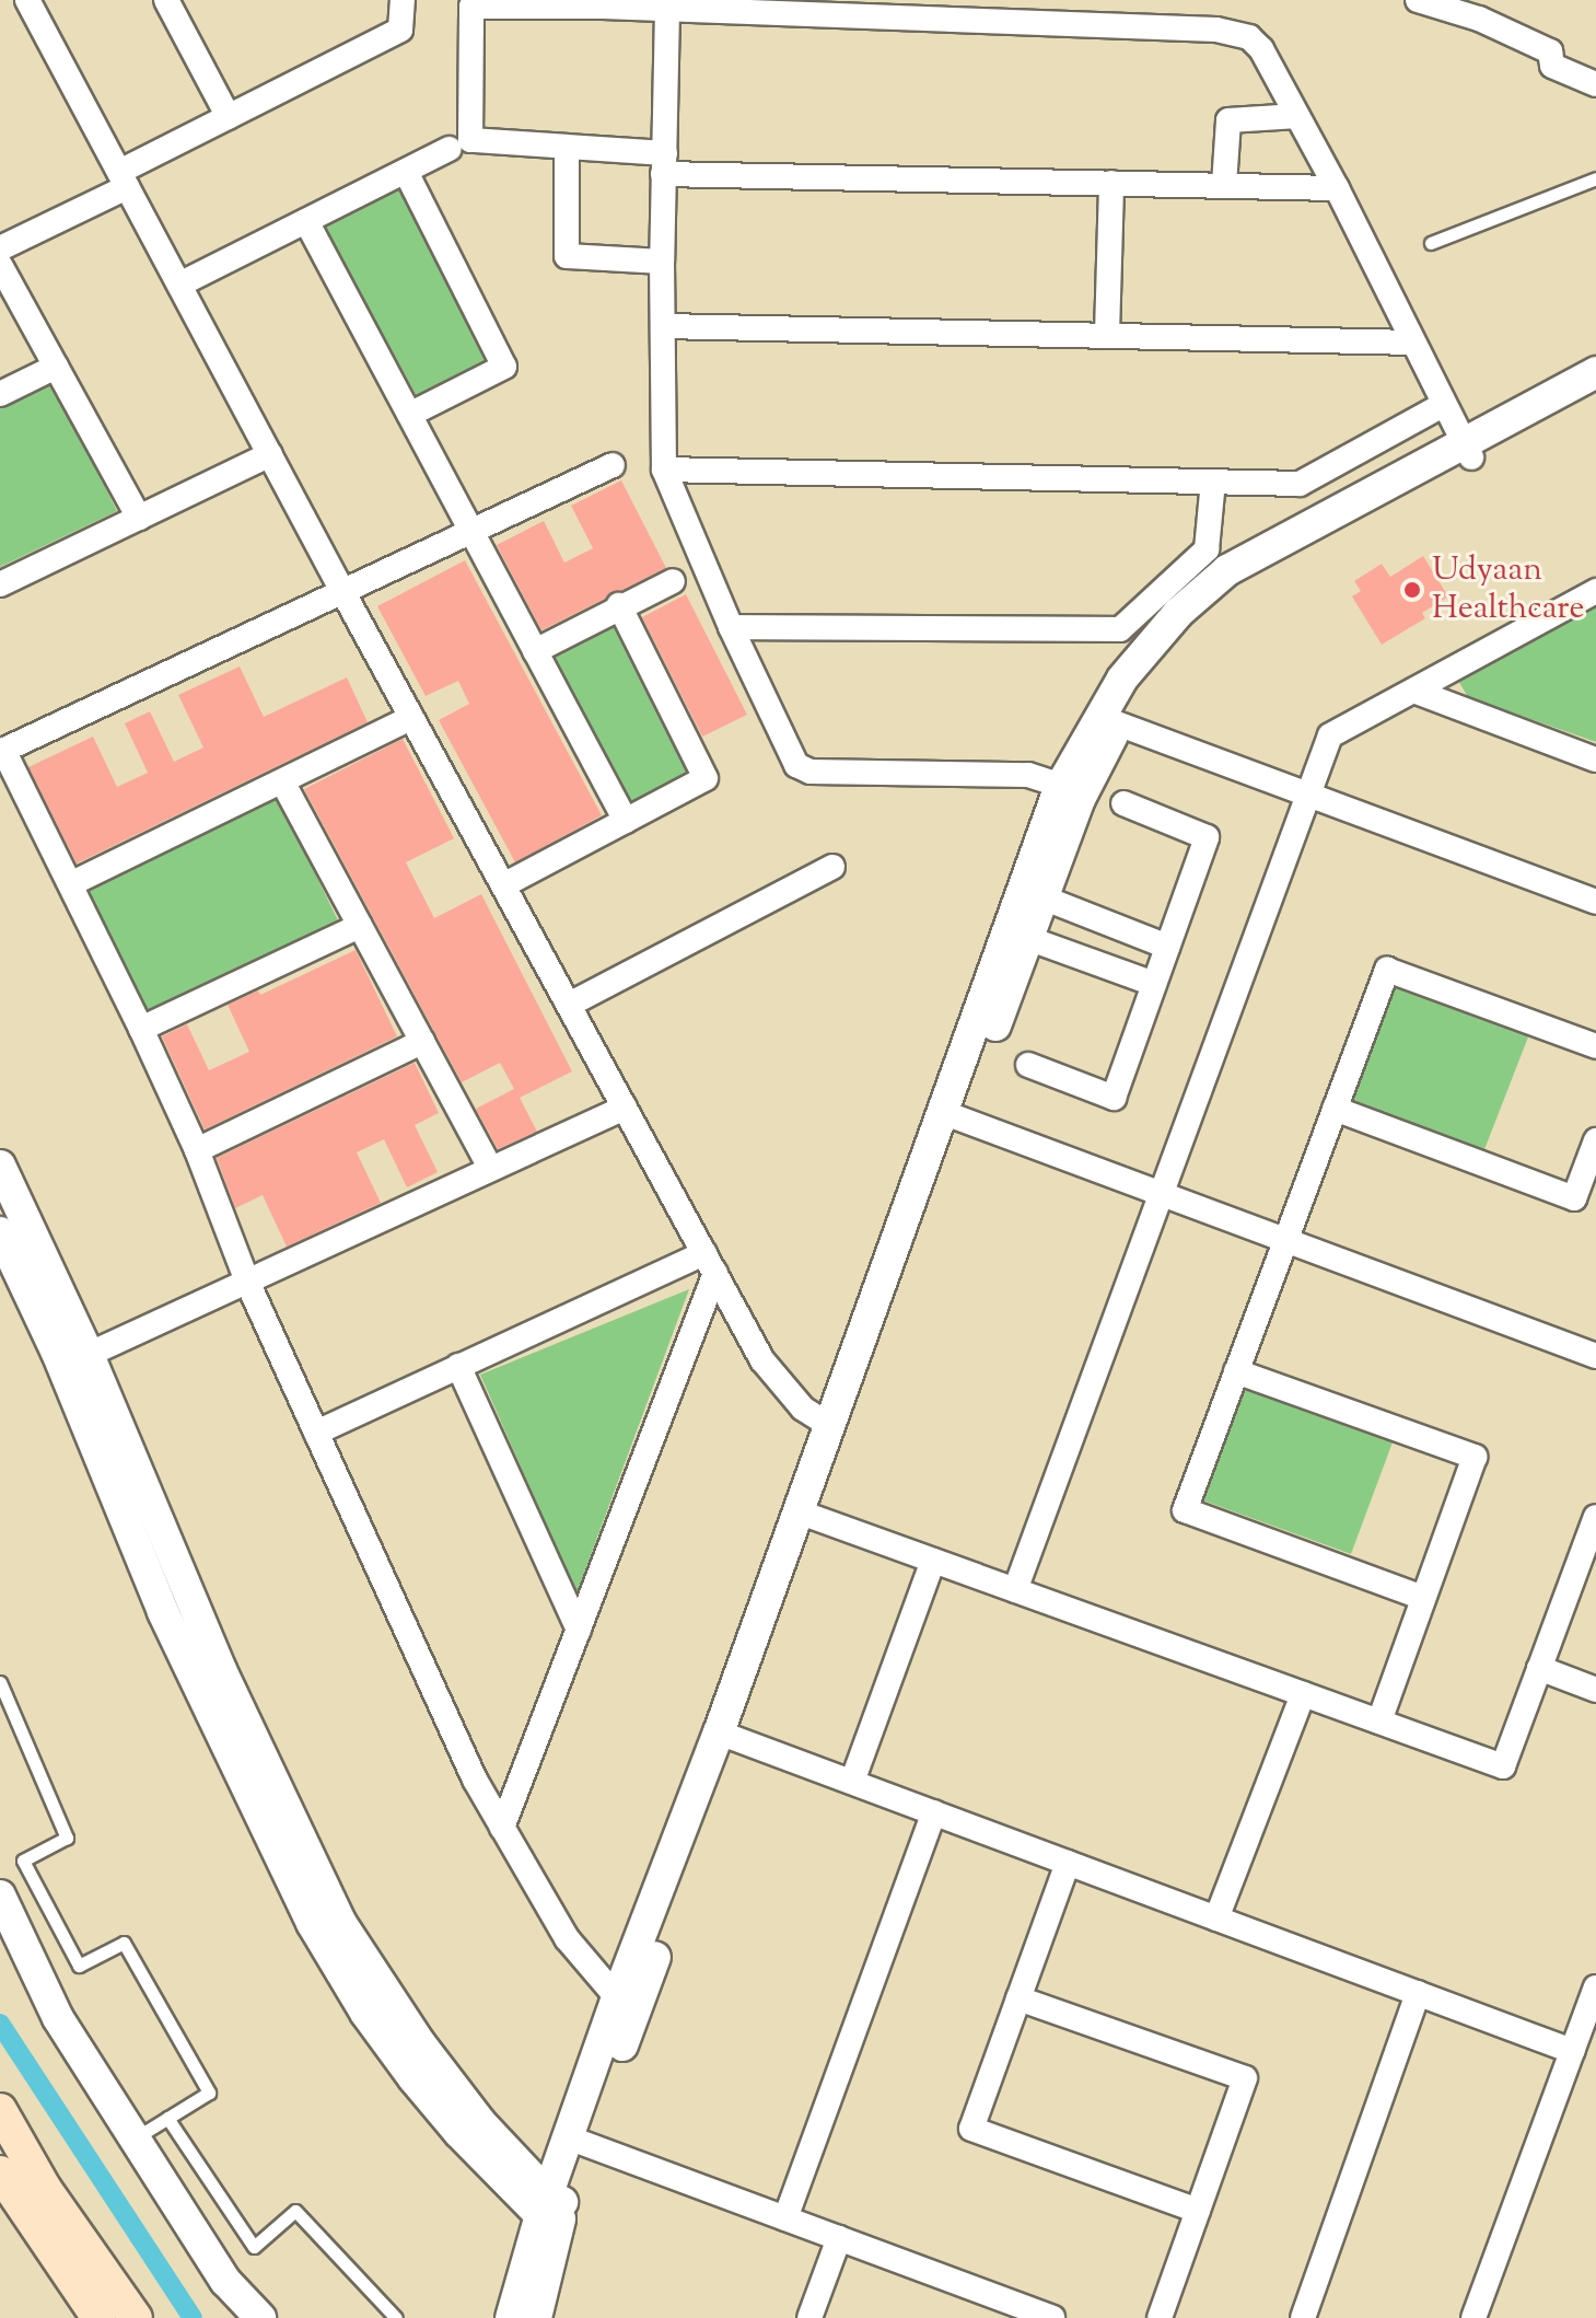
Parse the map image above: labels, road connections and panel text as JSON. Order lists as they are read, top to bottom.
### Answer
{
  "places": ["Udyaan Healthcare"]
}
